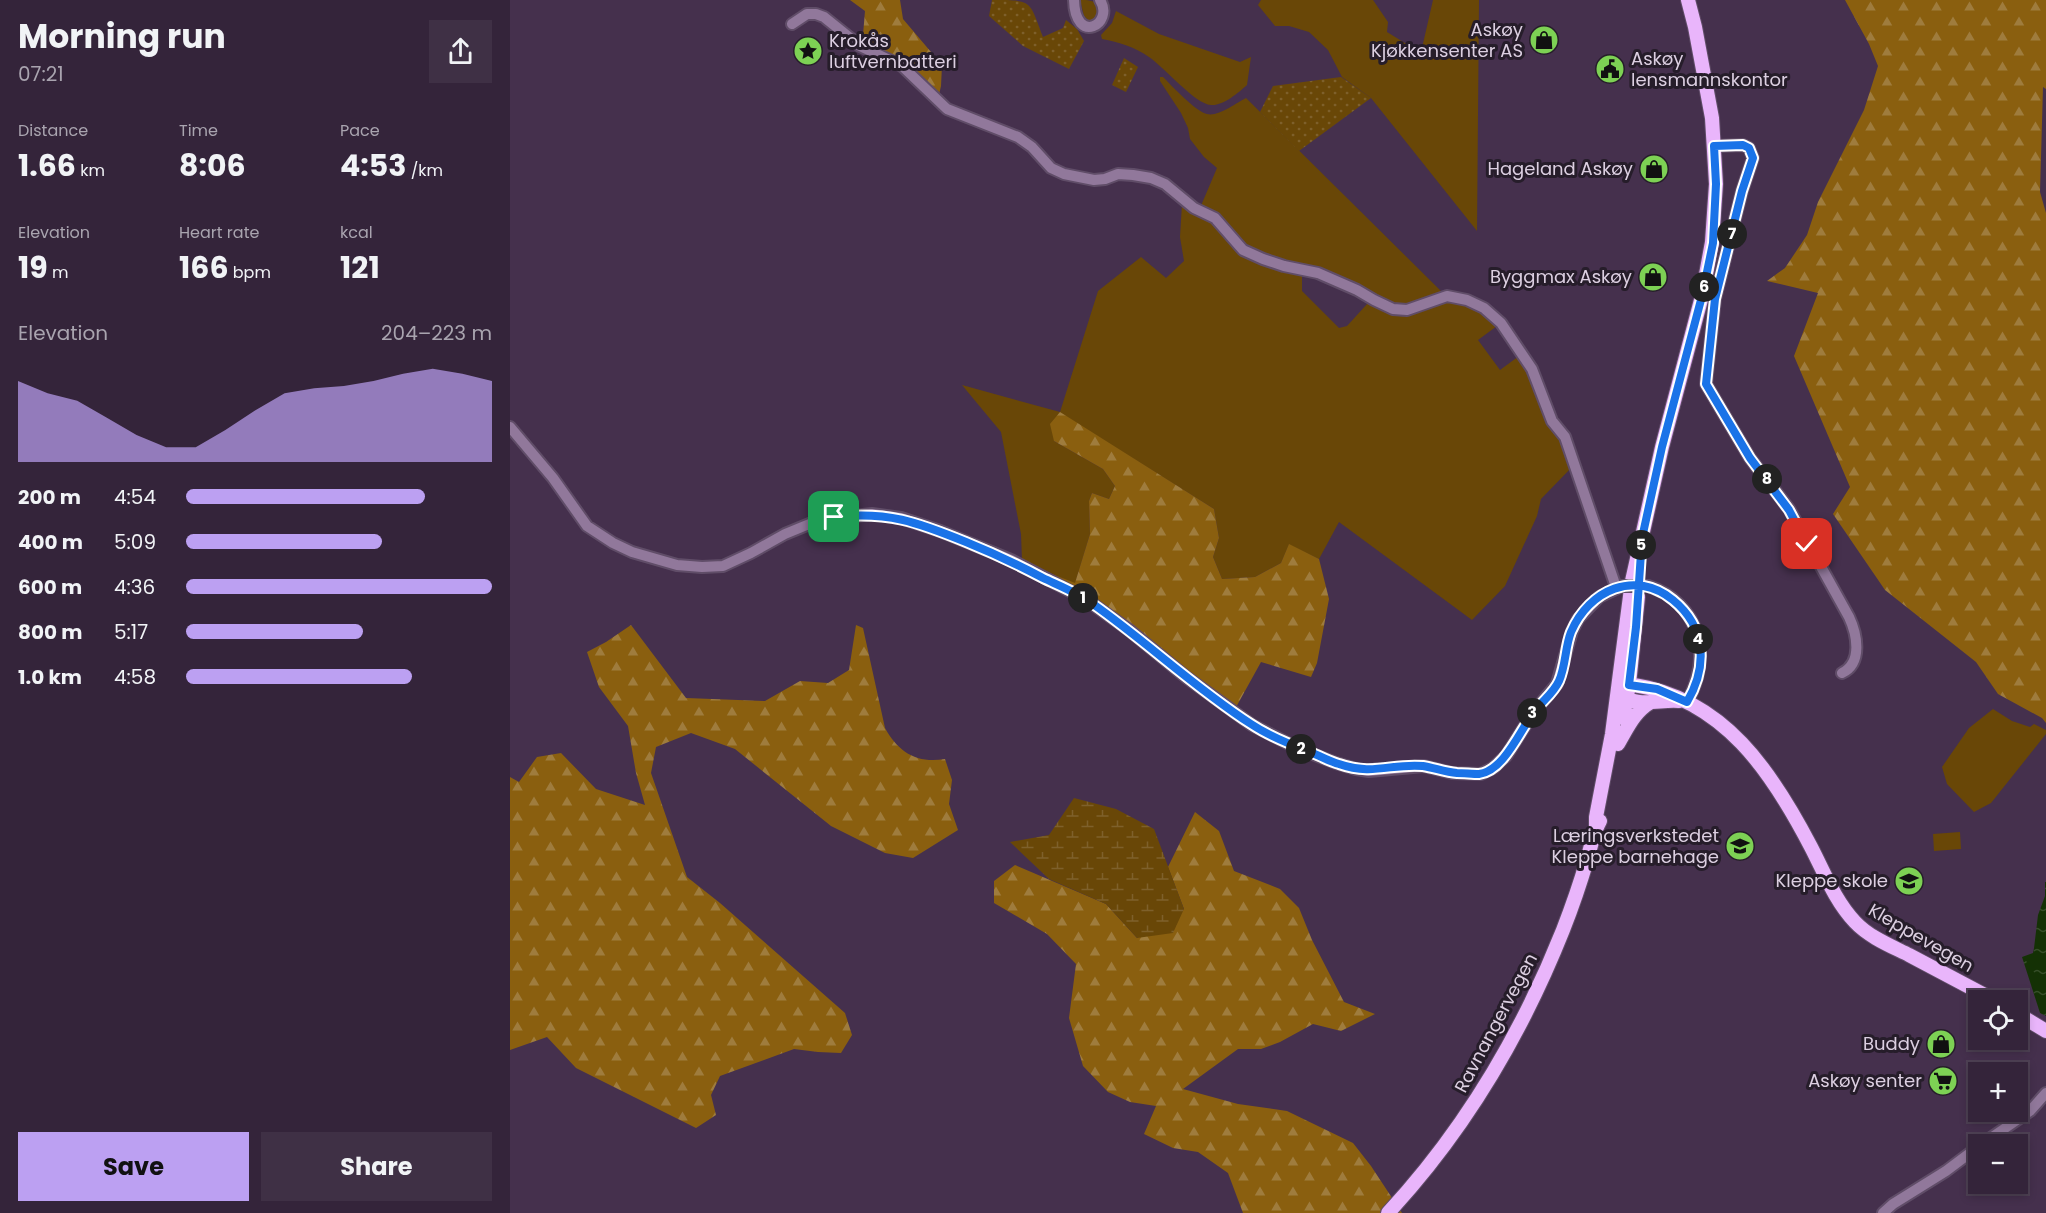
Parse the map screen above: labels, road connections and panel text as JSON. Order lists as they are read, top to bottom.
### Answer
{
  "streets": {
    "main road": ["Kleppevegen", "Ravnangervegen"]
  },
  "crossings": [
    ["Kleppevegen", "Ravnangervegen"]
  ],
  "places": {
    "shop": [
      "Askøy Kjøkkensenter AS",
      "Hageland Askøy",
      "Byggmax Askøy",
      "Buddy"
    ],
    "place": ["Krokås luftvernbatteri"],
    "public building": ["Askøy lensmannskontor"],
    "school or university": ["Læringsverkstedet Kleppe barnehage", "Kleppe skole"],
    "supermarket": ["Askøy senter"]
  },
  "page": {
    "heading": ["Morning run", "07:21"],
    "stats": [
      ["Distance", "1.66 km"],
      ["Time", "8:06"],
      ["Pace", "4:53 /km"],
      ["Elevation", "19 m"],
      ["Heart rate", "166 bpm"],
      ["kcal", "121"]
    ],
    "pins": [
      "7",
      "6",
      "8",
      "5",
      "1",
      "4",
      "3",
      "2"
    ],
    "chart": ["Elevation", "204–223 m"],
    "list": [
      {
        "name": "200 m",
        "note": "4:54"
      },
      {
        "name": "400 m",
        "note": "5:09"
      },
      {
        "name": "600 m",
        "note": "4:36"
      },
      {
        "name": "800 m",
        "note": "5:17"
      },
      {
        "name": "1.0 km",
        "note": "4:58"
      }
    ],
    "map_buttons": ["+", "−"],
    "buttons": ["Save", "Share"]
  }
}
